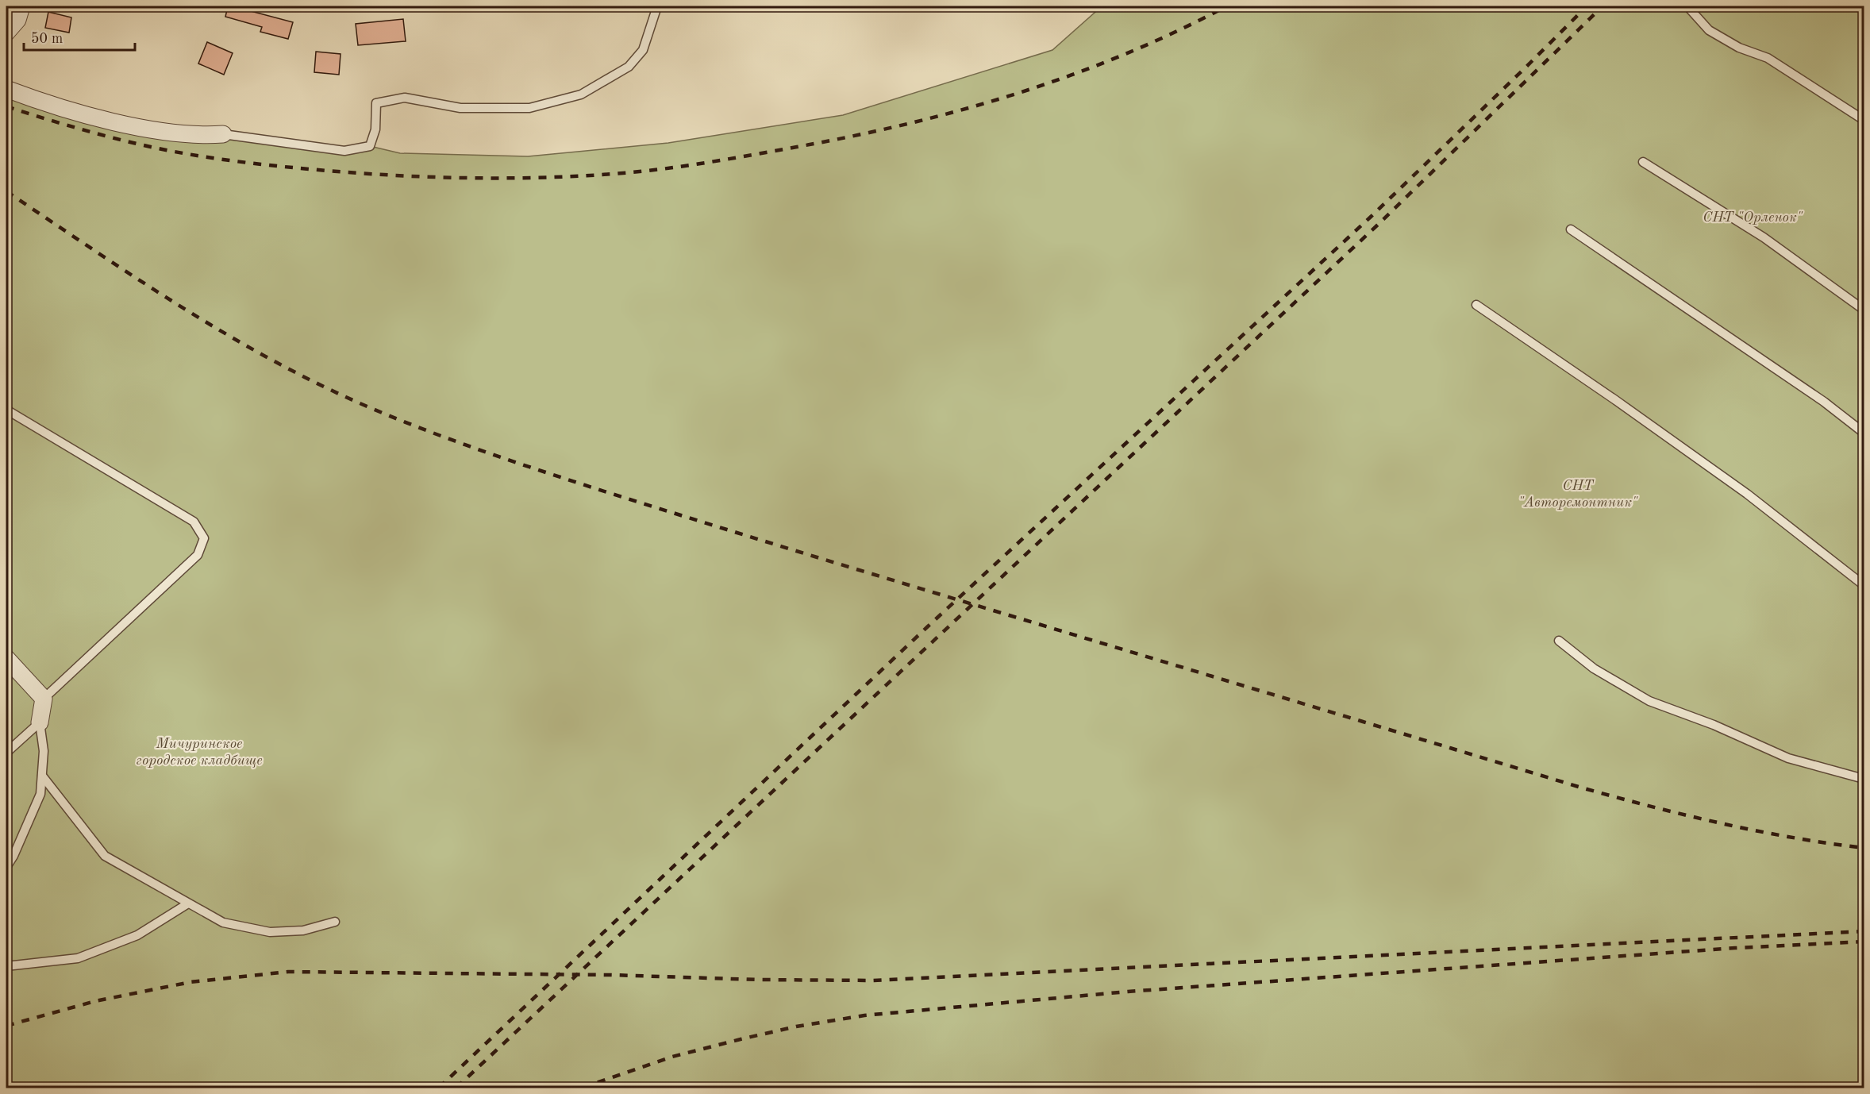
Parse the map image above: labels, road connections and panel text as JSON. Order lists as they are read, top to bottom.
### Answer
{
  "parks": ["СНТ \"Орленок\"", "СНТ \"Авторемонтник\"", "Мичуринское городское кладбище"],
  "scale_bar": "50 m"
}
